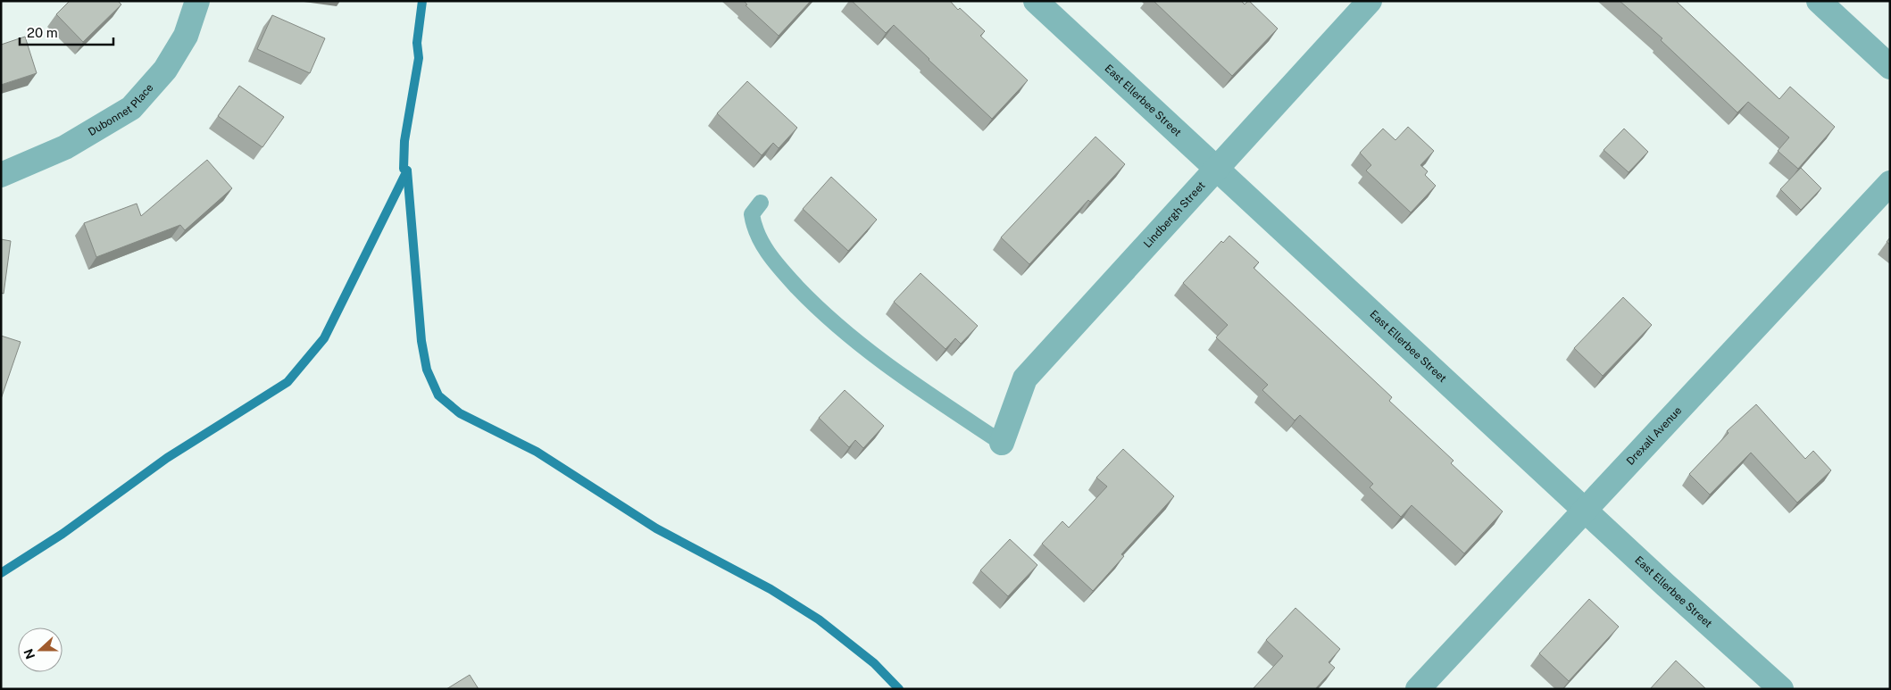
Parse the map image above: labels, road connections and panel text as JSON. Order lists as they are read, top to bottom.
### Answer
{
  "streets": {
    "street": [
      "East Ellerbee Street",
      "Dubonnet Place",
      "Lindbergh Street",
      "Drexall Avenue"
    ]
  },
  "crossings": [
    ["East Ellerbee Street", "Lindbergh Street"],
    ["East Ellerbee Street", "Drexall Avenue"]
  ],
  "scale_bar": "20 m",
  "north": "left"
}
